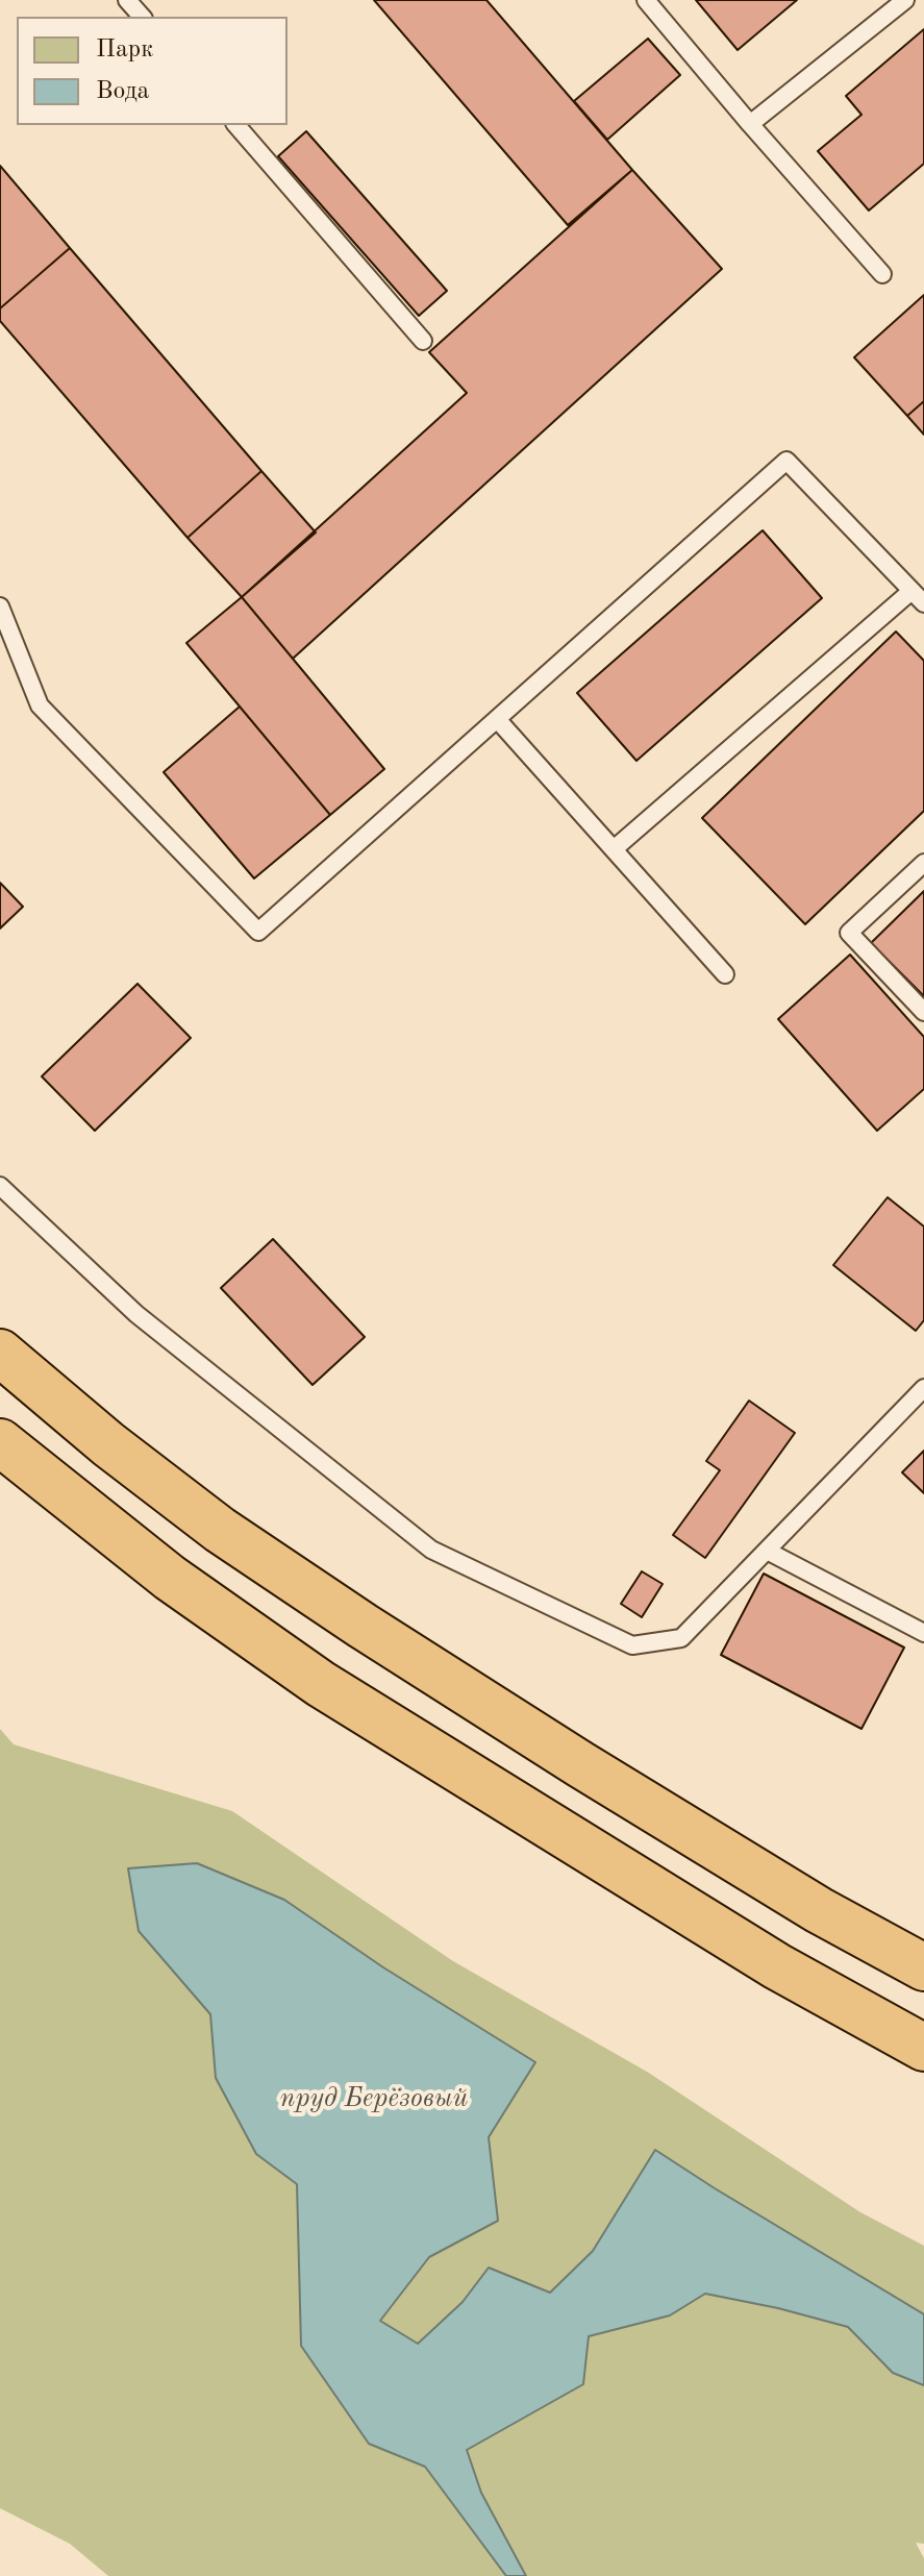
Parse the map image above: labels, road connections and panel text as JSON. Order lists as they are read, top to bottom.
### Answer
{
  "water": ["пруд Берёзовый"],
  "legend": ["Парк", "Вода"]
}
